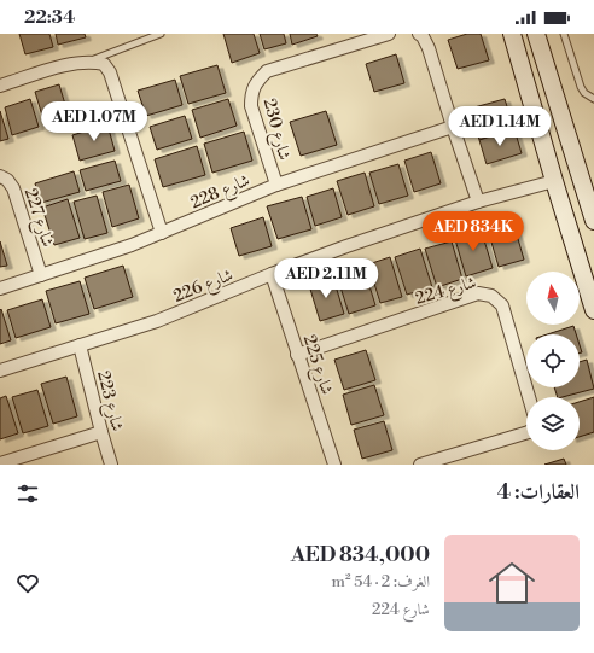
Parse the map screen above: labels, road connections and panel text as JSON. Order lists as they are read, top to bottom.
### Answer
{
  "streets": {
    "street": [
      "شارع 230",
      "شارع 228",
      "شارع 227",
      "شارع 226",
      "شارع 224",
      "شارع 225",
      "شارع 223"
    ]
  },
  "crossings": [
    ["شارع 230", "شارع 228"],
    ["شارع 228", "شارع 227"],
    ["شارع 226", "شارع 225"],
    ["شارع 226", "شارع 223"],
    ["شارع 224", "شارع 225"]
  ],
  "north": "top",
  "page": {
    "status": "22:34",
    "price": [
      "AED 1.07M",
      "AED 1.14M",
      "AED 834K",
      "AED 2.11M"
    ],
    "heading": "العقارات: 4",
    "list": [
      {
        "name": "AED 834,000",
        "note": "الغرف: 2 · 54 m² · شارع 224"
      }
    ]
  }
}
